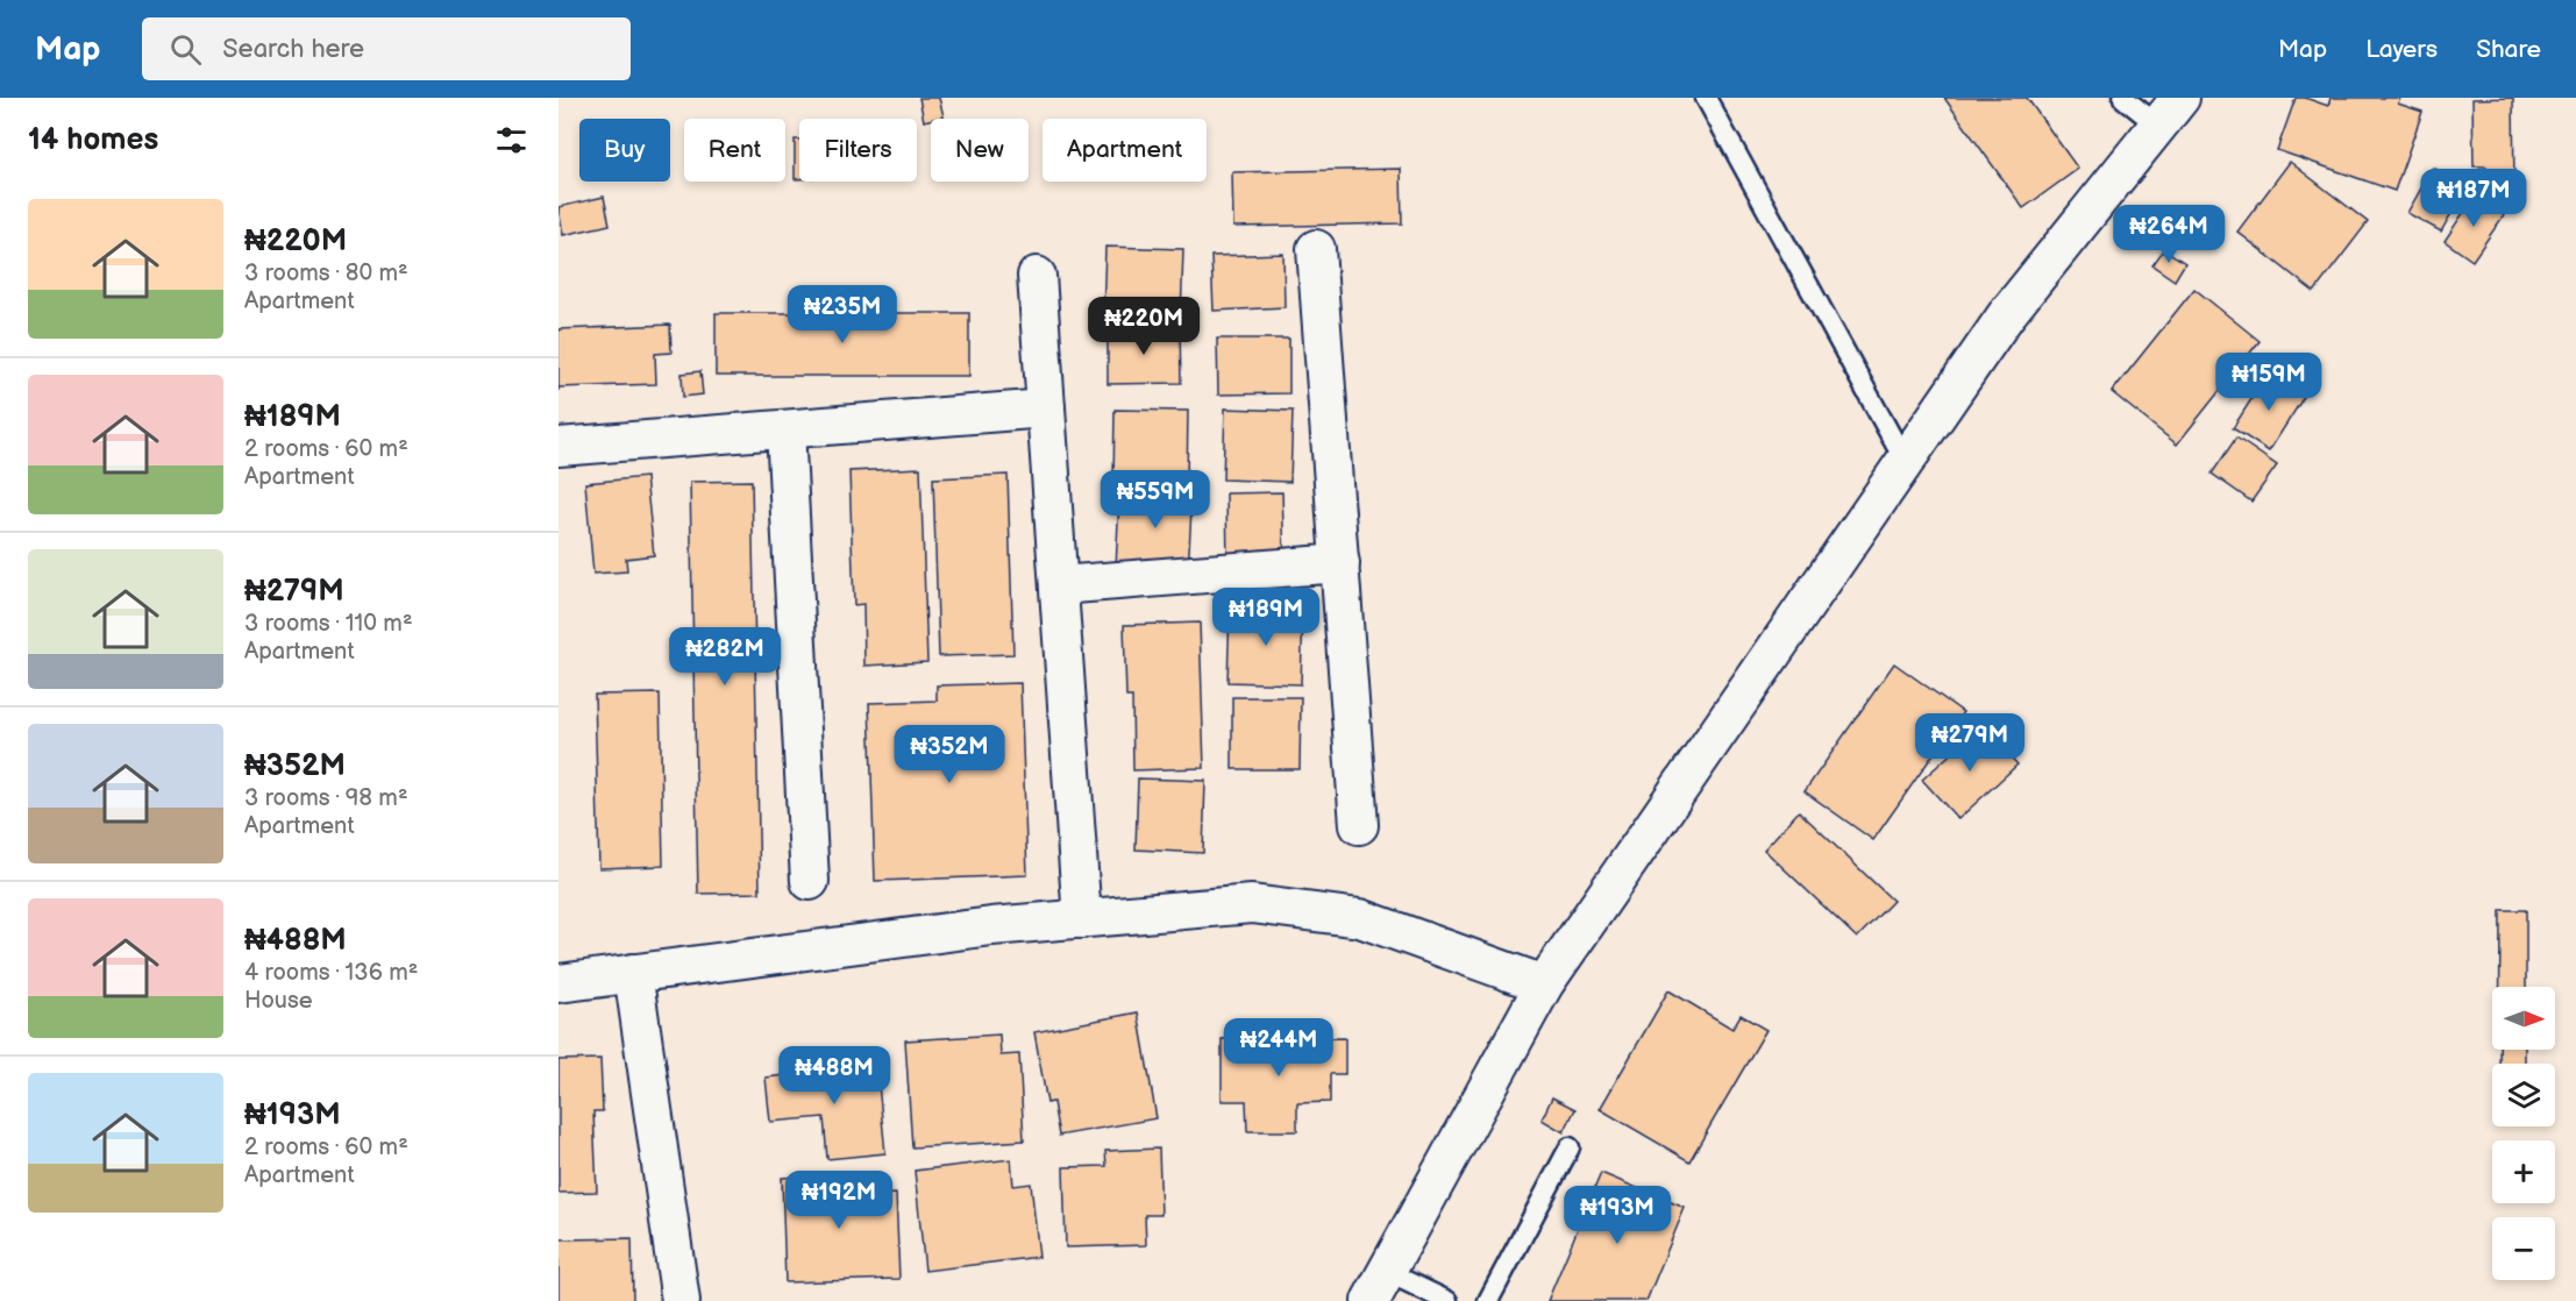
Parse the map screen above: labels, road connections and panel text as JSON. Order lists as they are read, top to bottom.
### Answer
{
  "north": "right",
  "page": {
    "header": "Map",
    "search": "Search here",
    "nav": ["Map", "Layers", "Share"],
    "heading": "14 homes",
    "chip": [
      "Buy",
      "Rent",
      "Filters",
      "New",
      "Apartment"
    ],
    "price": [
      "₦187M",
      "₦264M",
      "₦235M",
      "₦220M",
      "₦159M",
      "₦559M",
      "₦189M",
      "₦282M",
      "₦279M",
      "₦352M",
      "₦244M",
      "₦488M",
      "₦192M",
      "₦193M"
    ],
    "list": [
      {
        "name": "₦220M",
        "note": "3 rooms · 80 m² · Apartment"
      },
      {
        "name": "₦189M",
        "note": "2 rooms · 60 m² · Apartment"
      },
      {
        "name": "₦279M",
        "note": "3 rooms · 110 m² · Apartment"
      },
      {
        "name": "₦352M",
        "note": "3 rooms · 98 m² · Apartment"
      },
      {
        "name": "₦488M",
        "note": "4 rooms · 136 m² · House"
      },
      {
        "name": "₦193M",
        "note": "2 rooms · 60 m² · Apartment"
      }
    ],
    "map_buttons": ["+", "−"]
  }
}
